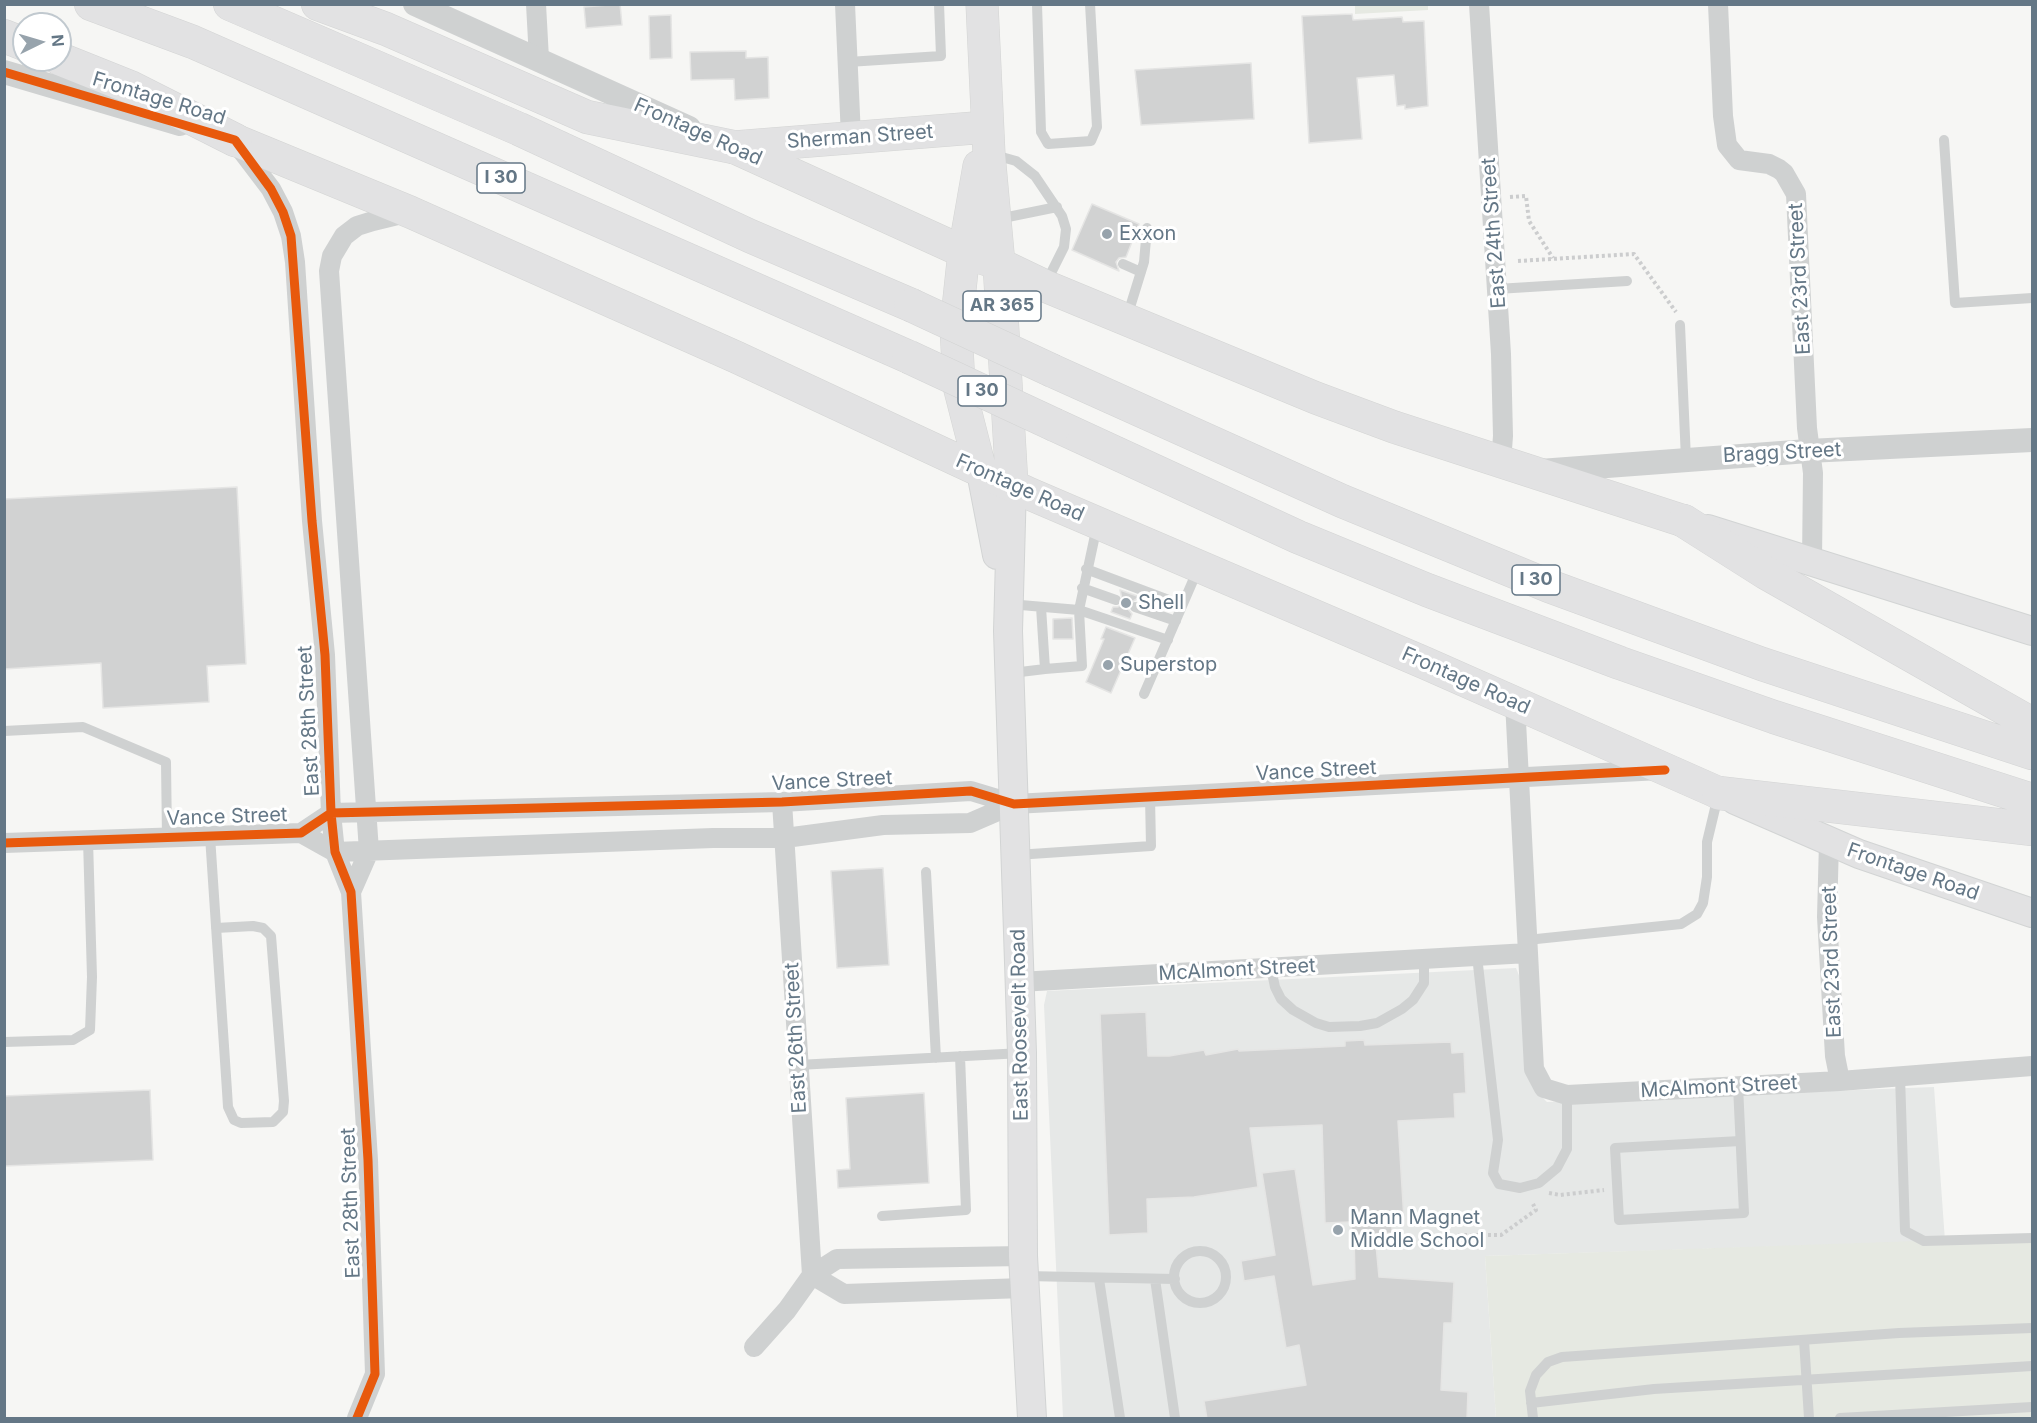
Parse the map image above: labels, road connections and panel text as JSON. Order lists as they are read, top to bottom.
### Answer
{
  "streets": {
    "highway": ["I 30"],
    "main road": [
      "Frontage Road",
      "Sherman Street",
      "AR 365",
      "East Roosevelt Road"
    ],
    "street": [
      "East 24th Street",
      "East 23rd Street",
      "Bragg Street",
      "East 28th Street",
      "Vance Street",
      "McAlmont Street",
      "East 26th Street"
    ]
  },
  "crossings": [
    ["Frontage Road", "Sherman Street"],
    ["Frontage Road", "East 24th Street"],
    ["Frontage Road", "East 23rd Street"],
    ["Frontage Road", "Bragg Street"],
    ["Frontage Road", "East 28th Street"],
    ["Frontage Road", "Vance Street"],
    ["Frontage Road", "East Roosevelt Road"],
    ["Sherman Street", "East Roosevelt Road"],
    ["East 23rd Street", "Bragg Street"],
    ["East 23rd Street", "McAlmont Street"],
    ["East 28th Street", "Vance Street"],
    ["Vance Street", "East Roosevelt Road"],
    ["Vance Street", "East 26th Street"],
    ["McAlmont Street", "East Roosevelt Road"]
  ],
  "places": [
    "Exxon",
    "Shell",
    "Superstop",
    "Mann Magnet Middle School"
  ],
  "north": "right"
}
